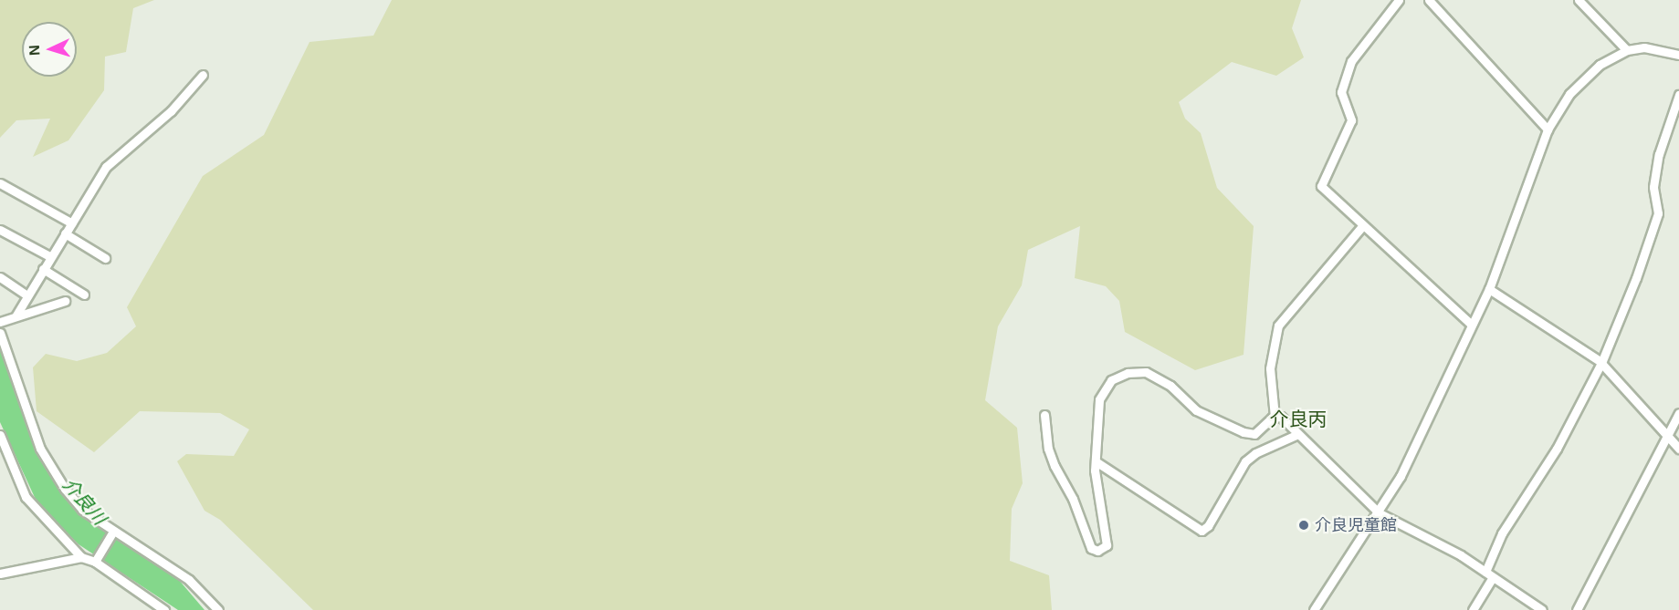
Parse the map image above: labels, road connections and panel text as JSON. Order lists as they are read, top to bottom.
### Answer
{
  "districts": ["介良丙"],
  "water": ["介良川"],
  "places": ["介良児童館"],
  "north": "left"
}
